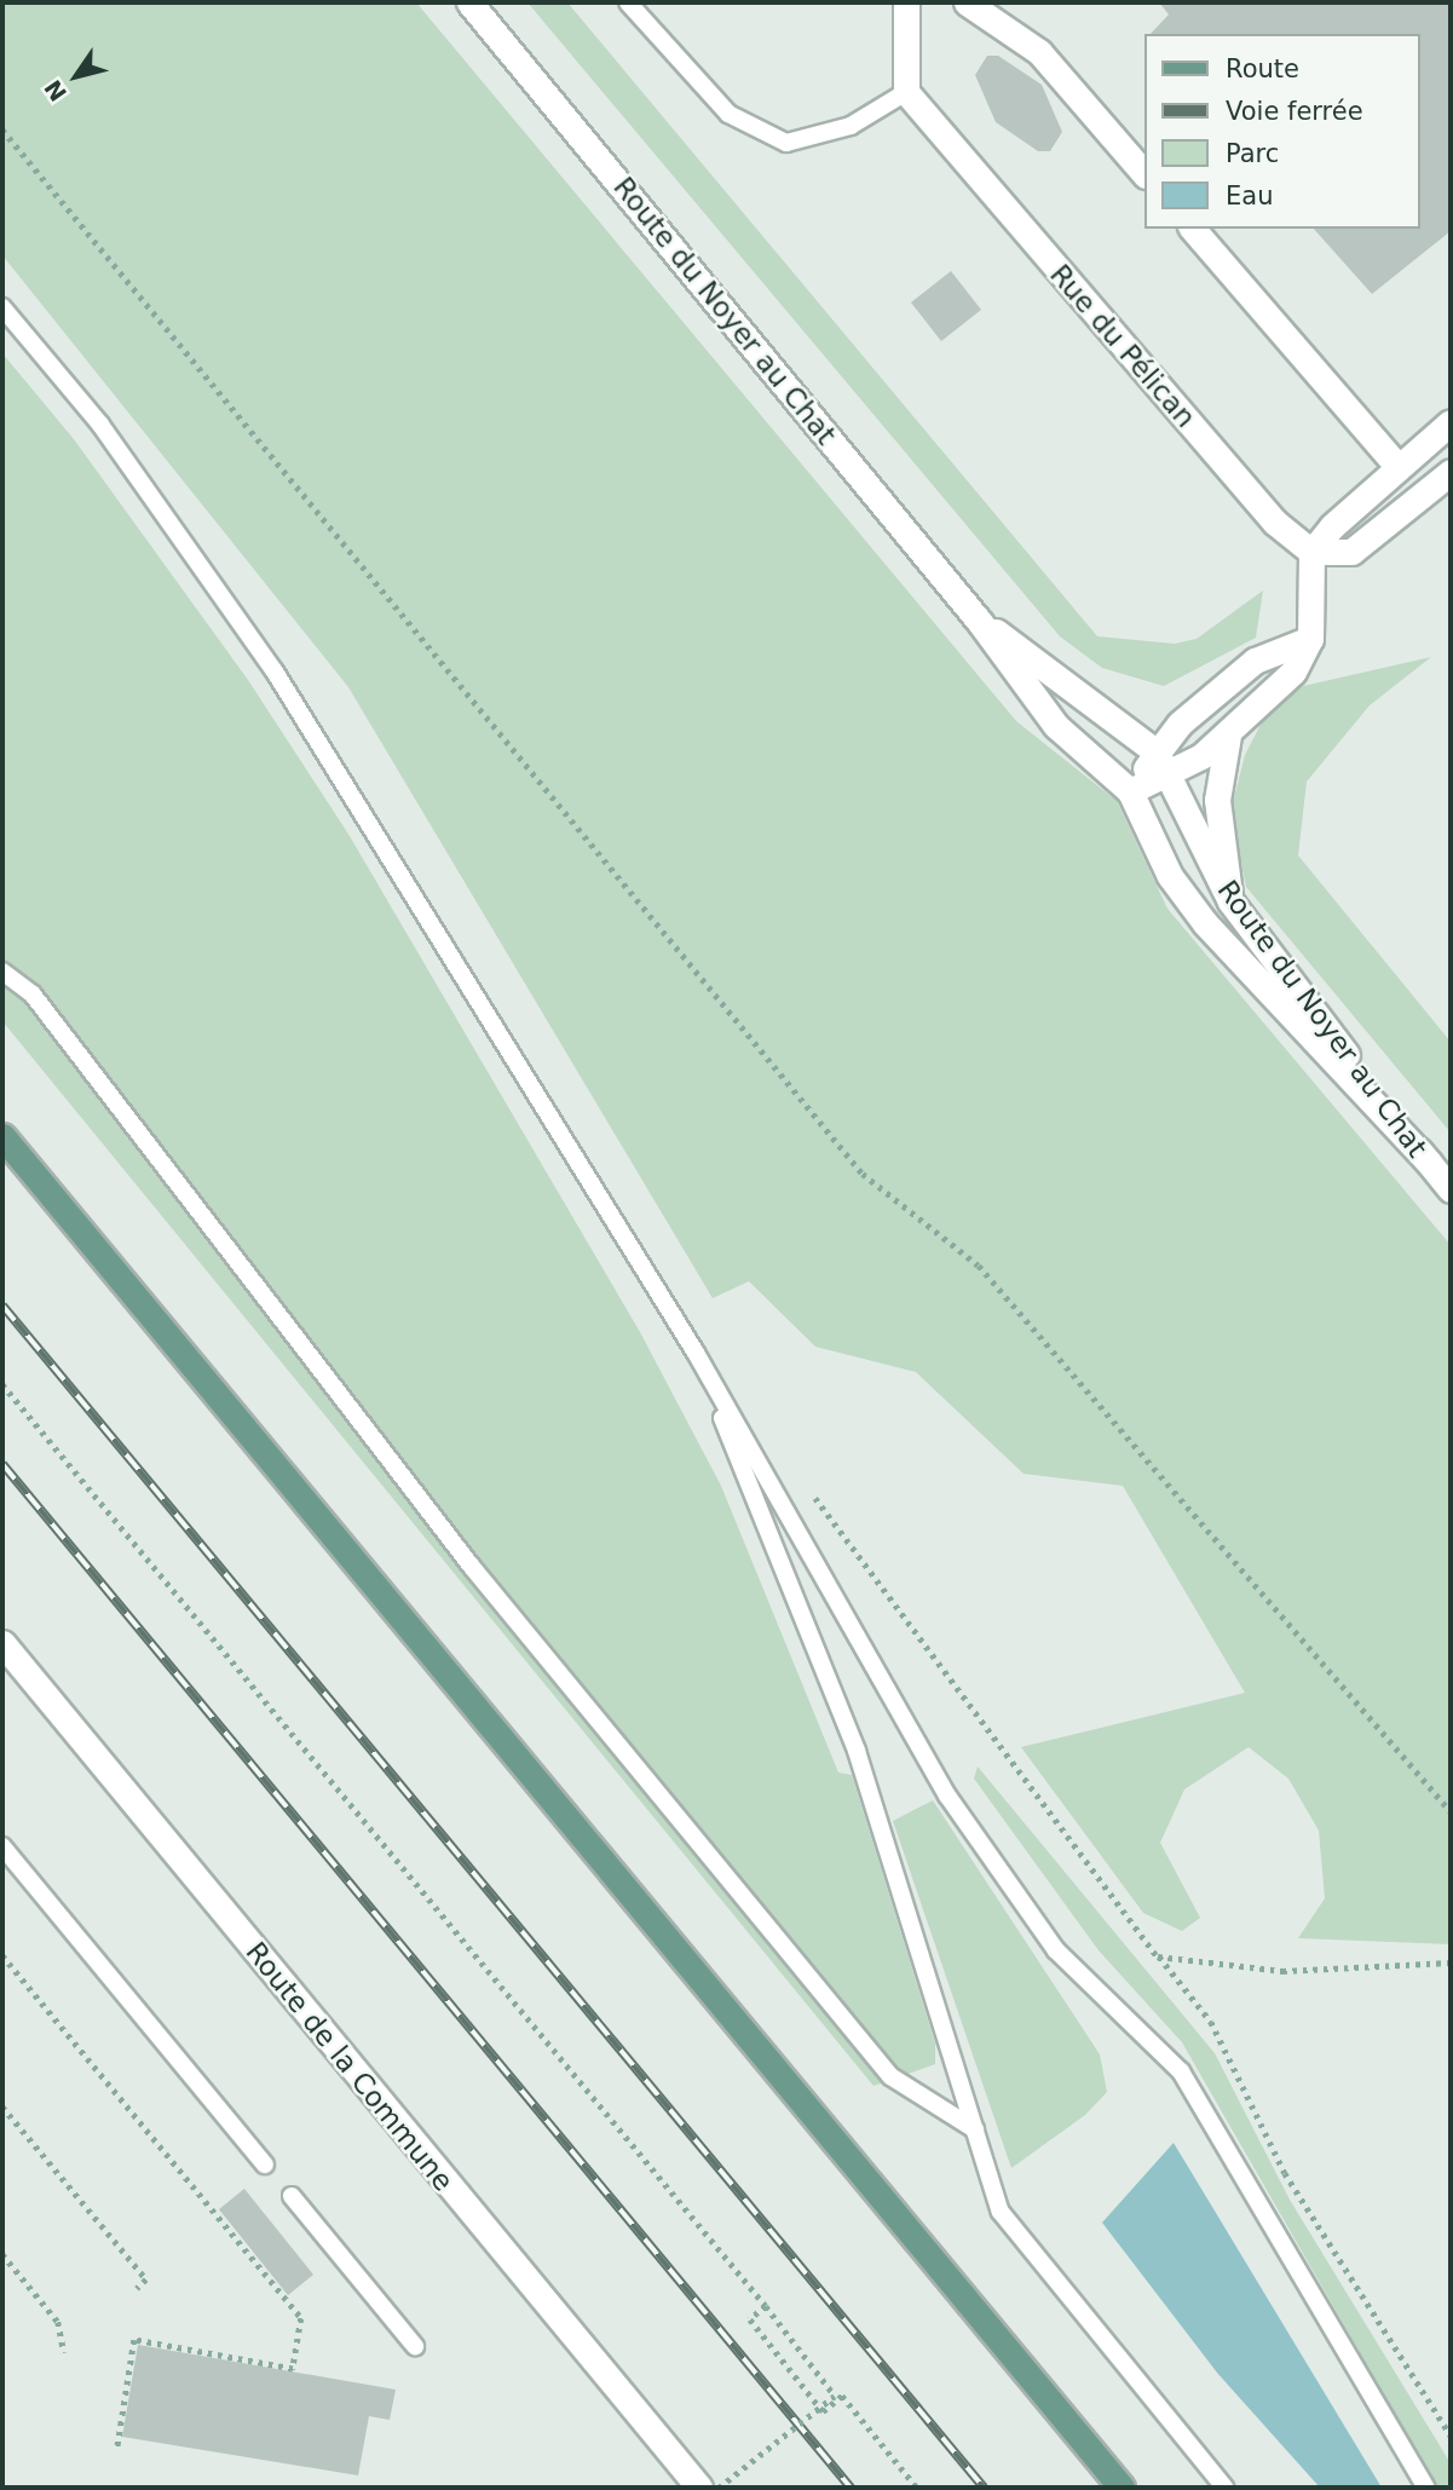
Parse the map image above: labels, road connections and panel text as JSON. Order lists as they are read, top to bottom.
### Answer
{
  "streets": {
    "street": ["Route du Noyer au Chat", "Rue du Pélican", "Route de la Commune"]
  },
  "legend": [
    "Route",
    "Voie ferrée",
    "Parc",
    "Eau"
  ],
  "north": "bottom left"
}
